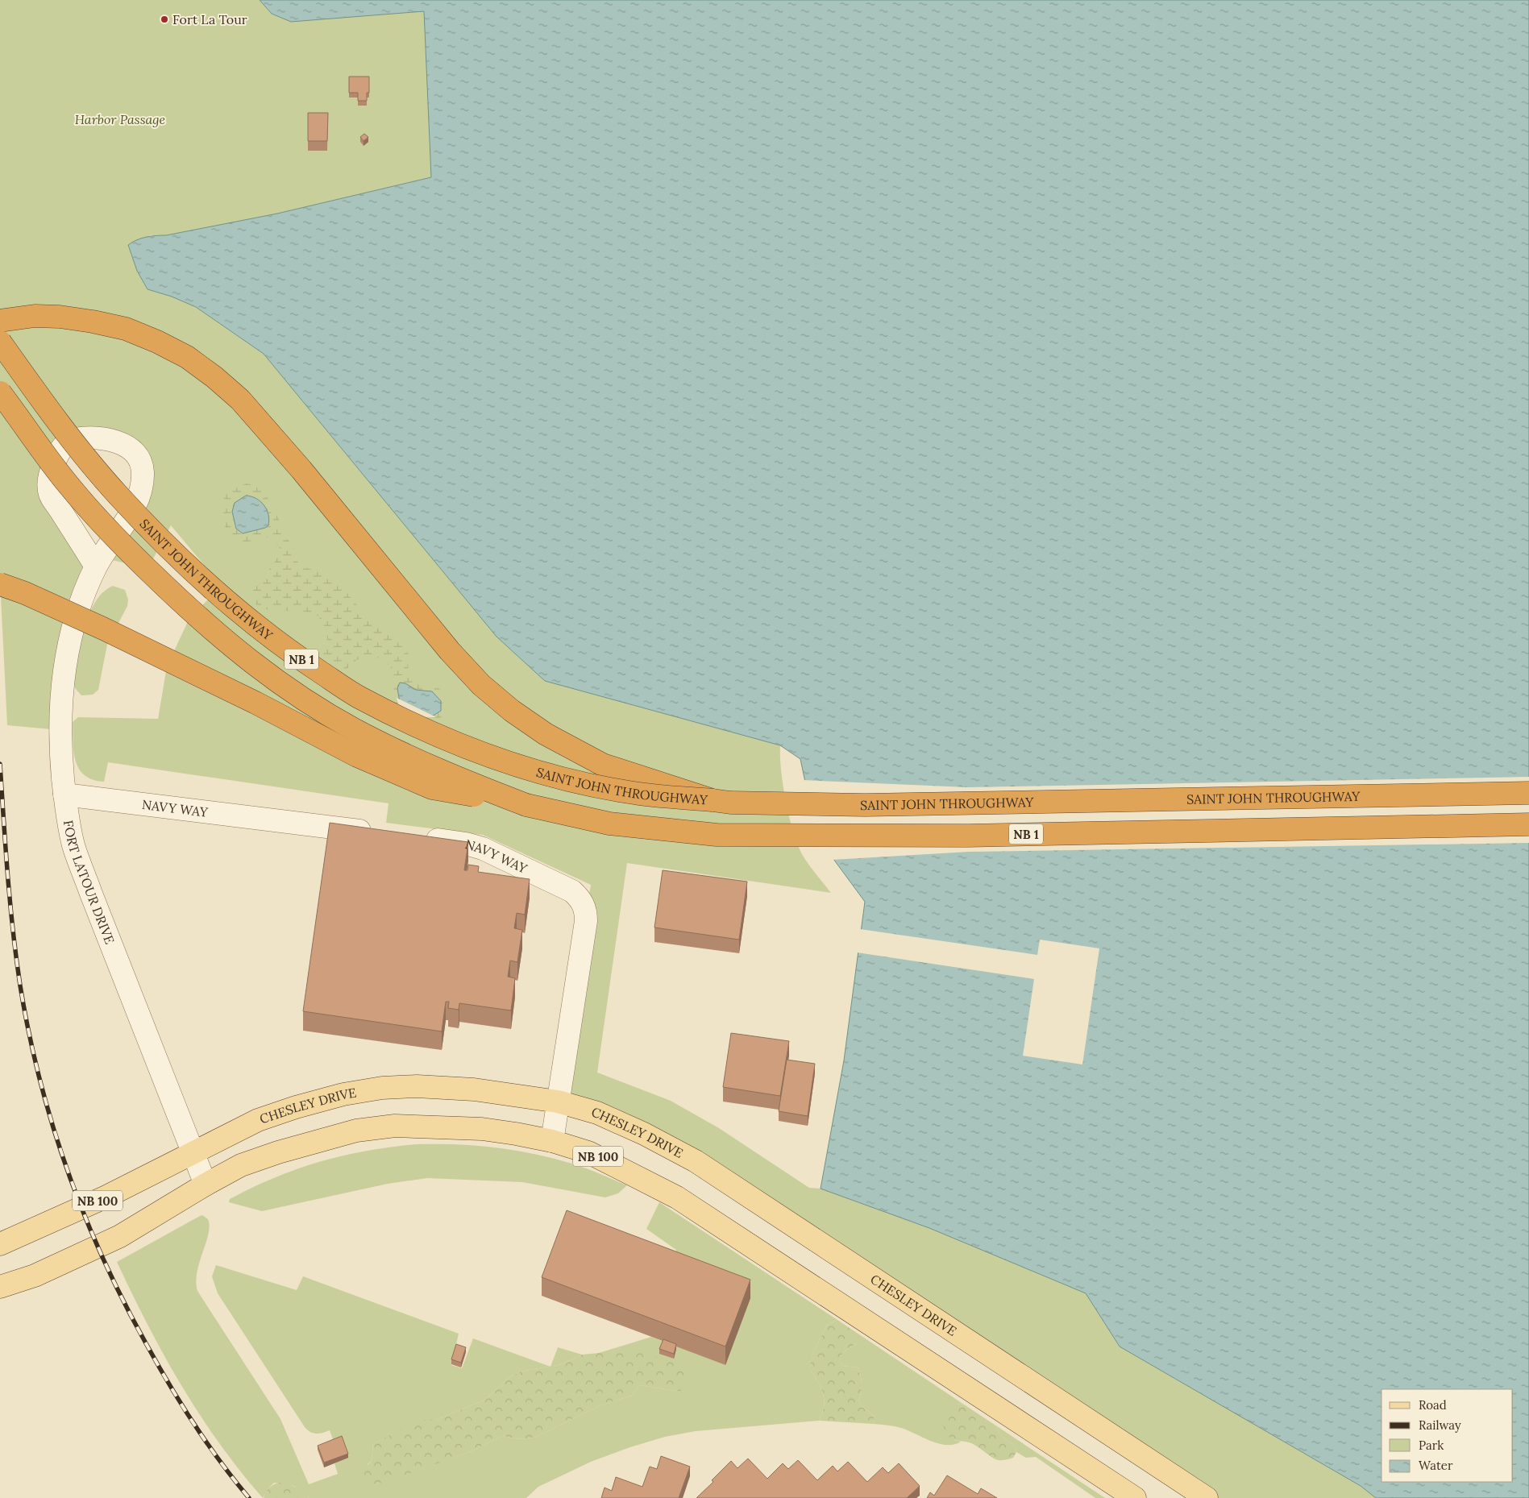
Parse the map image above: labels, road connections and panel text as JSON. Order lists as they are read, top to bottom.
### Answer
{
  "streets": {
    "highway": ["SAINT JOHN THROUGHWAY", "NB 1"],
    "main road": ["CHESLEY DRIVE", "NB 100"],
    "street": ["NAVY WAY", "FORT LATOUR DRIVE"]
  },
  "crossings": [
    ["NAVY WAY", "FORT LATOUR DRIVE"],
    ["NAVY WAY", "CHESLEY DRIVE"],
    ["NAVY WAY", "NB 100"],
    ["FORT LATOUR DRIVE", "CHESLEY DRIVE"],
    ["FORT LATOUR DRIVE", "NB 100"]
  ],
  "parks": ["Harbor Passage"],
  "places": ["Fort La Tour"],
  "legend": [
    "Road",
    "Railway",
    "Park",
    "Water"
  ]
}
